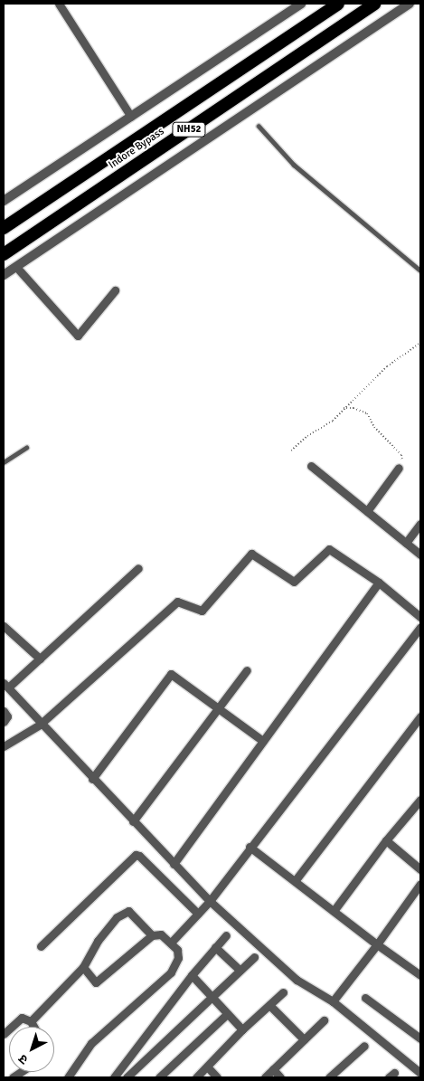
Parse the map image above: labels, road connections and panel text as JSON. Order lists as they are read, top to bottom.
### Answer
{
  "streets": {
    "highway": ["NH52", "Indore Bypass"]
  },
  "north": "bottom left"
}
